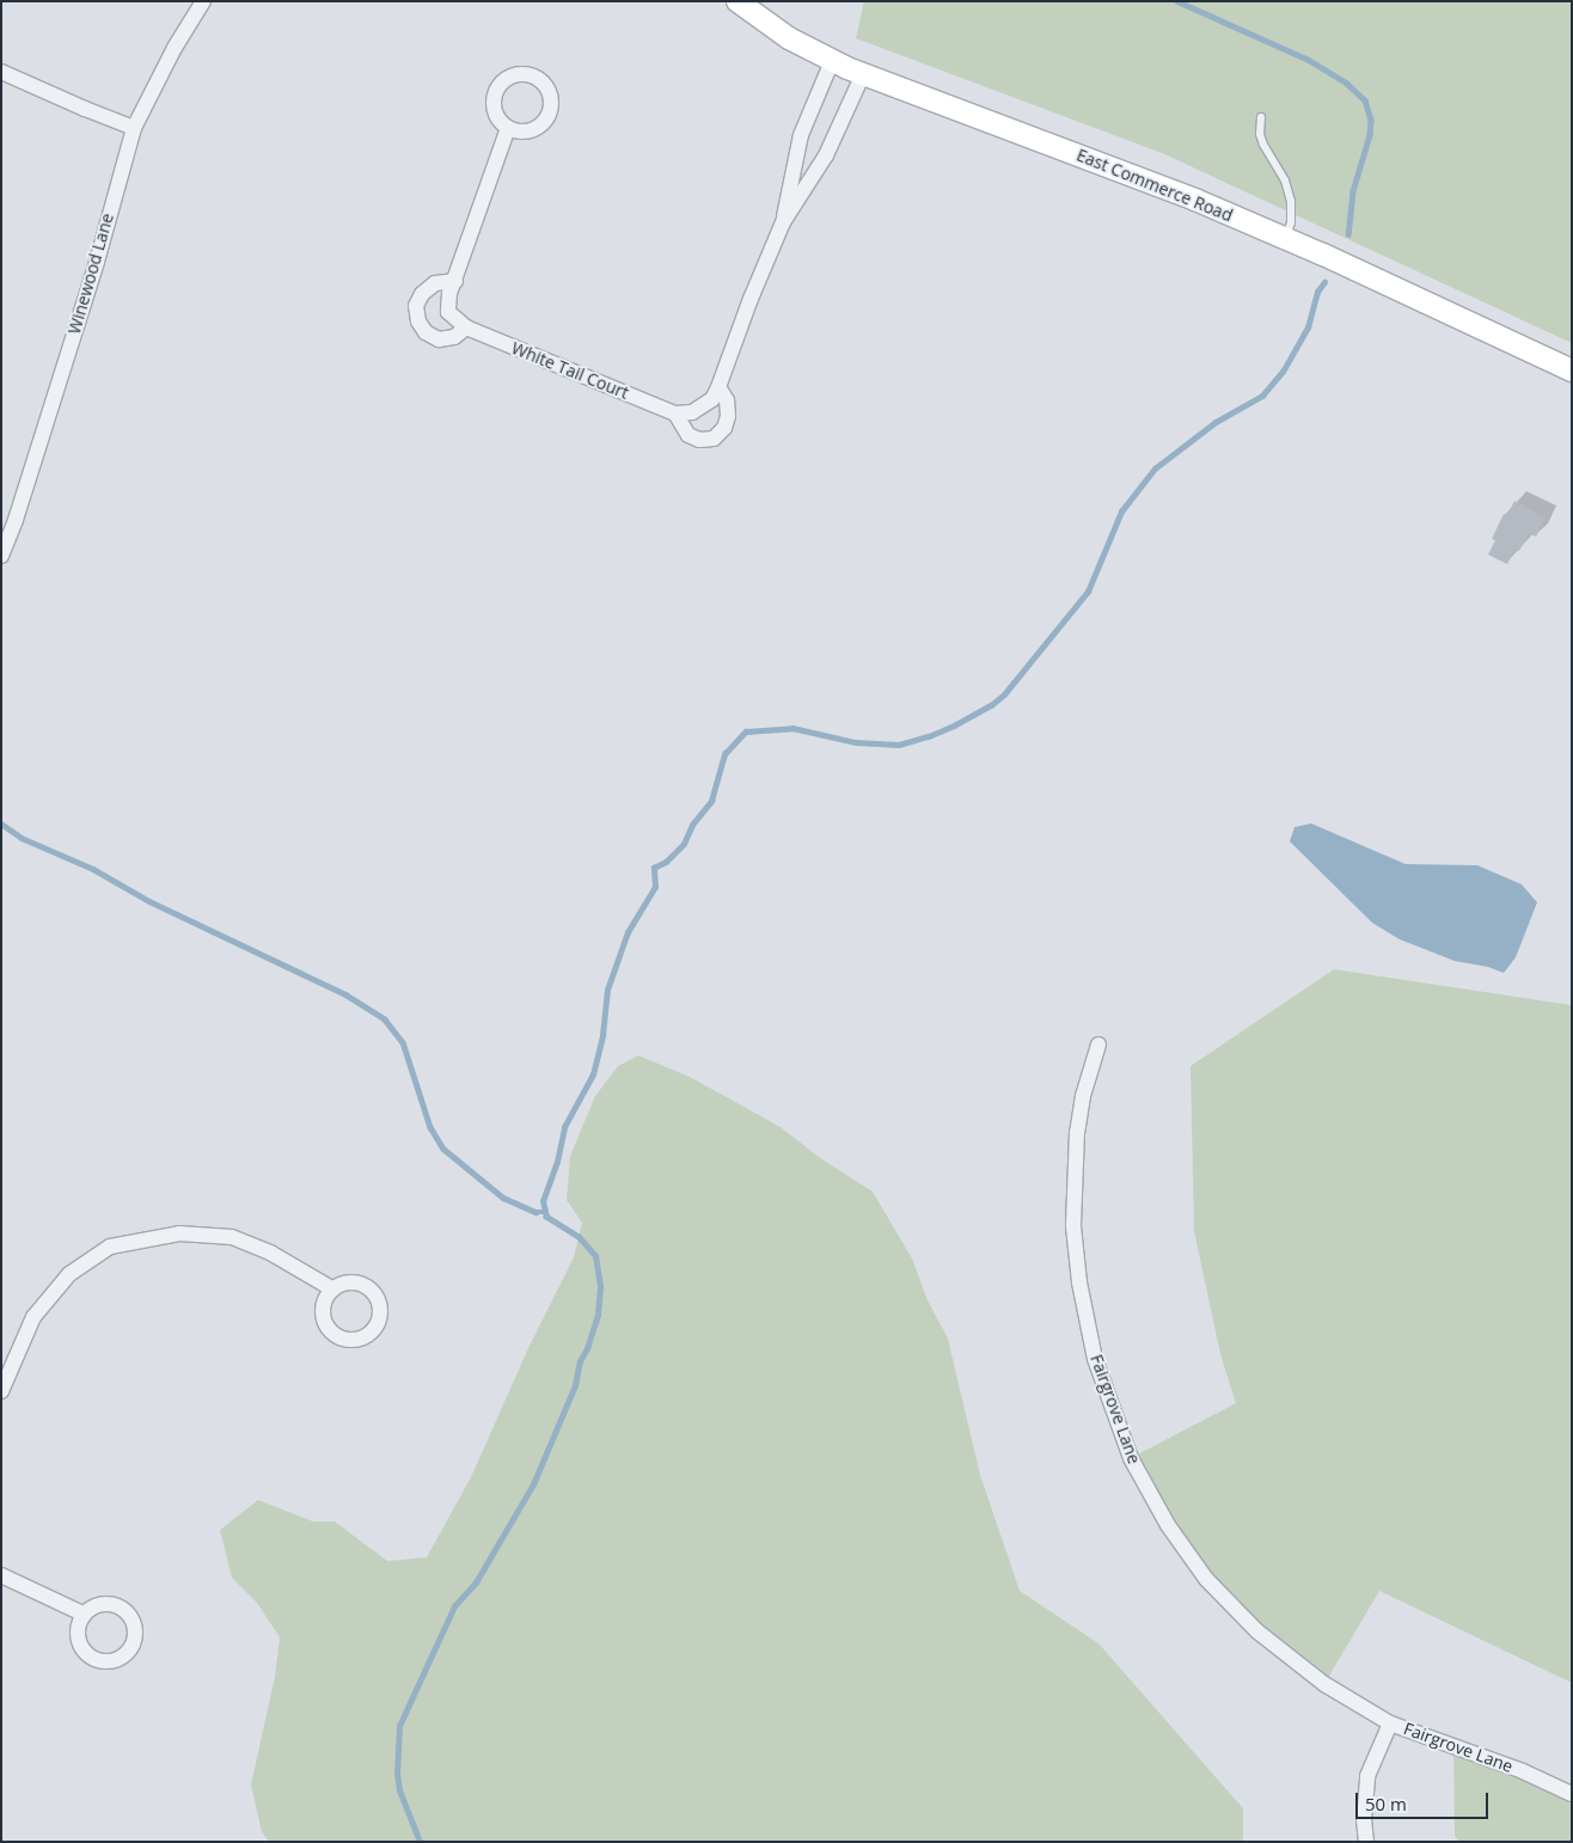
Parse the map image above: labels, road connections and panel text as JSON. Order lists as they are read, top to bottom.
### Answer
{
  "streets": {
    "main road": ["East Commerce Road"],
    "street": ["Winewood Lane", "White Tail Court", "Fairgrove Lane"]
  },
  "scale_bar": "50 m"
}
